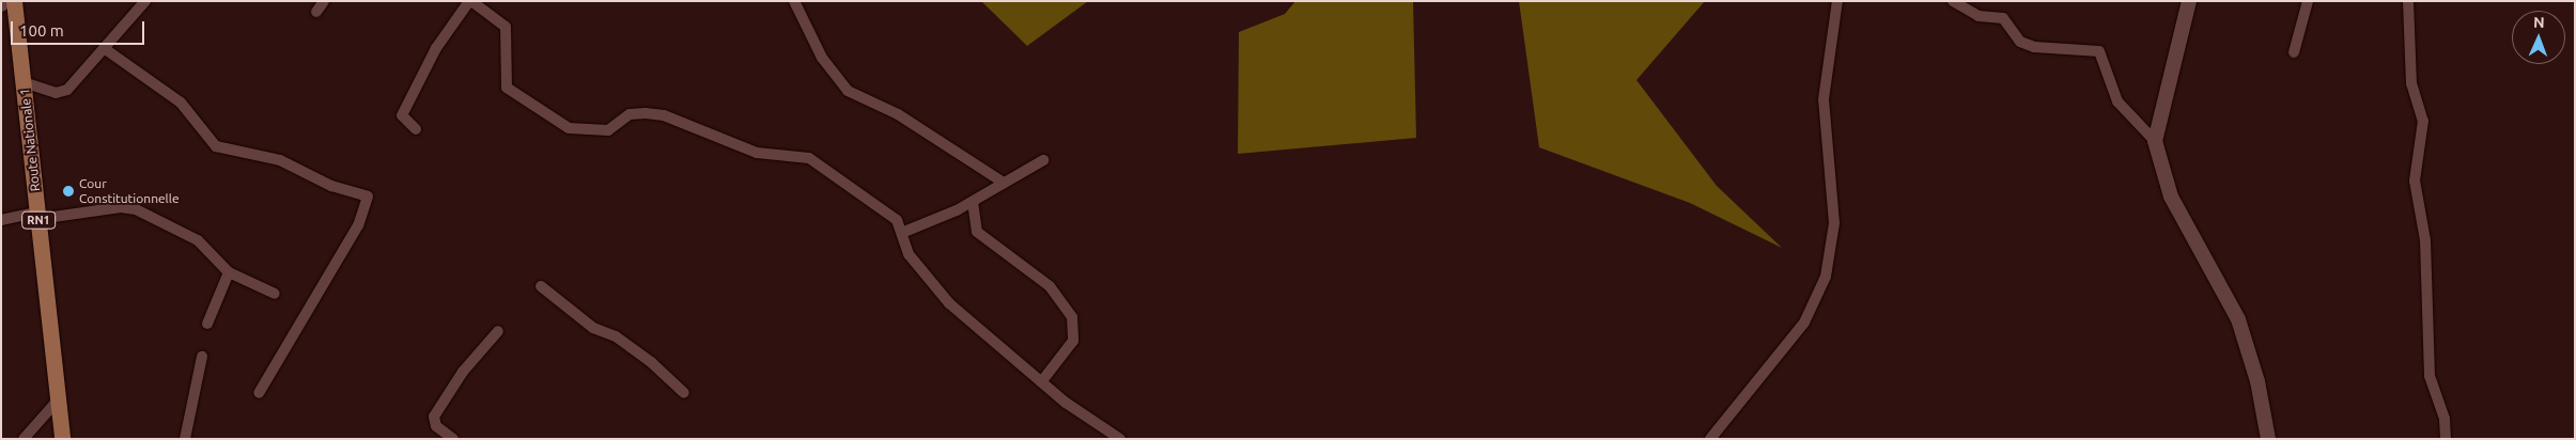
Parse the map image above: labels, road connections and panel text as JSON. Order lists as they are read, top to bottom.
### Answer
{
  "streets": {
    "main road": ["Route Nationale 1", "RN1"]
  },
  "places": ["Cour Constitutionnelle"],
  "scale_bar": "100 m",
  "north": "top"
}
